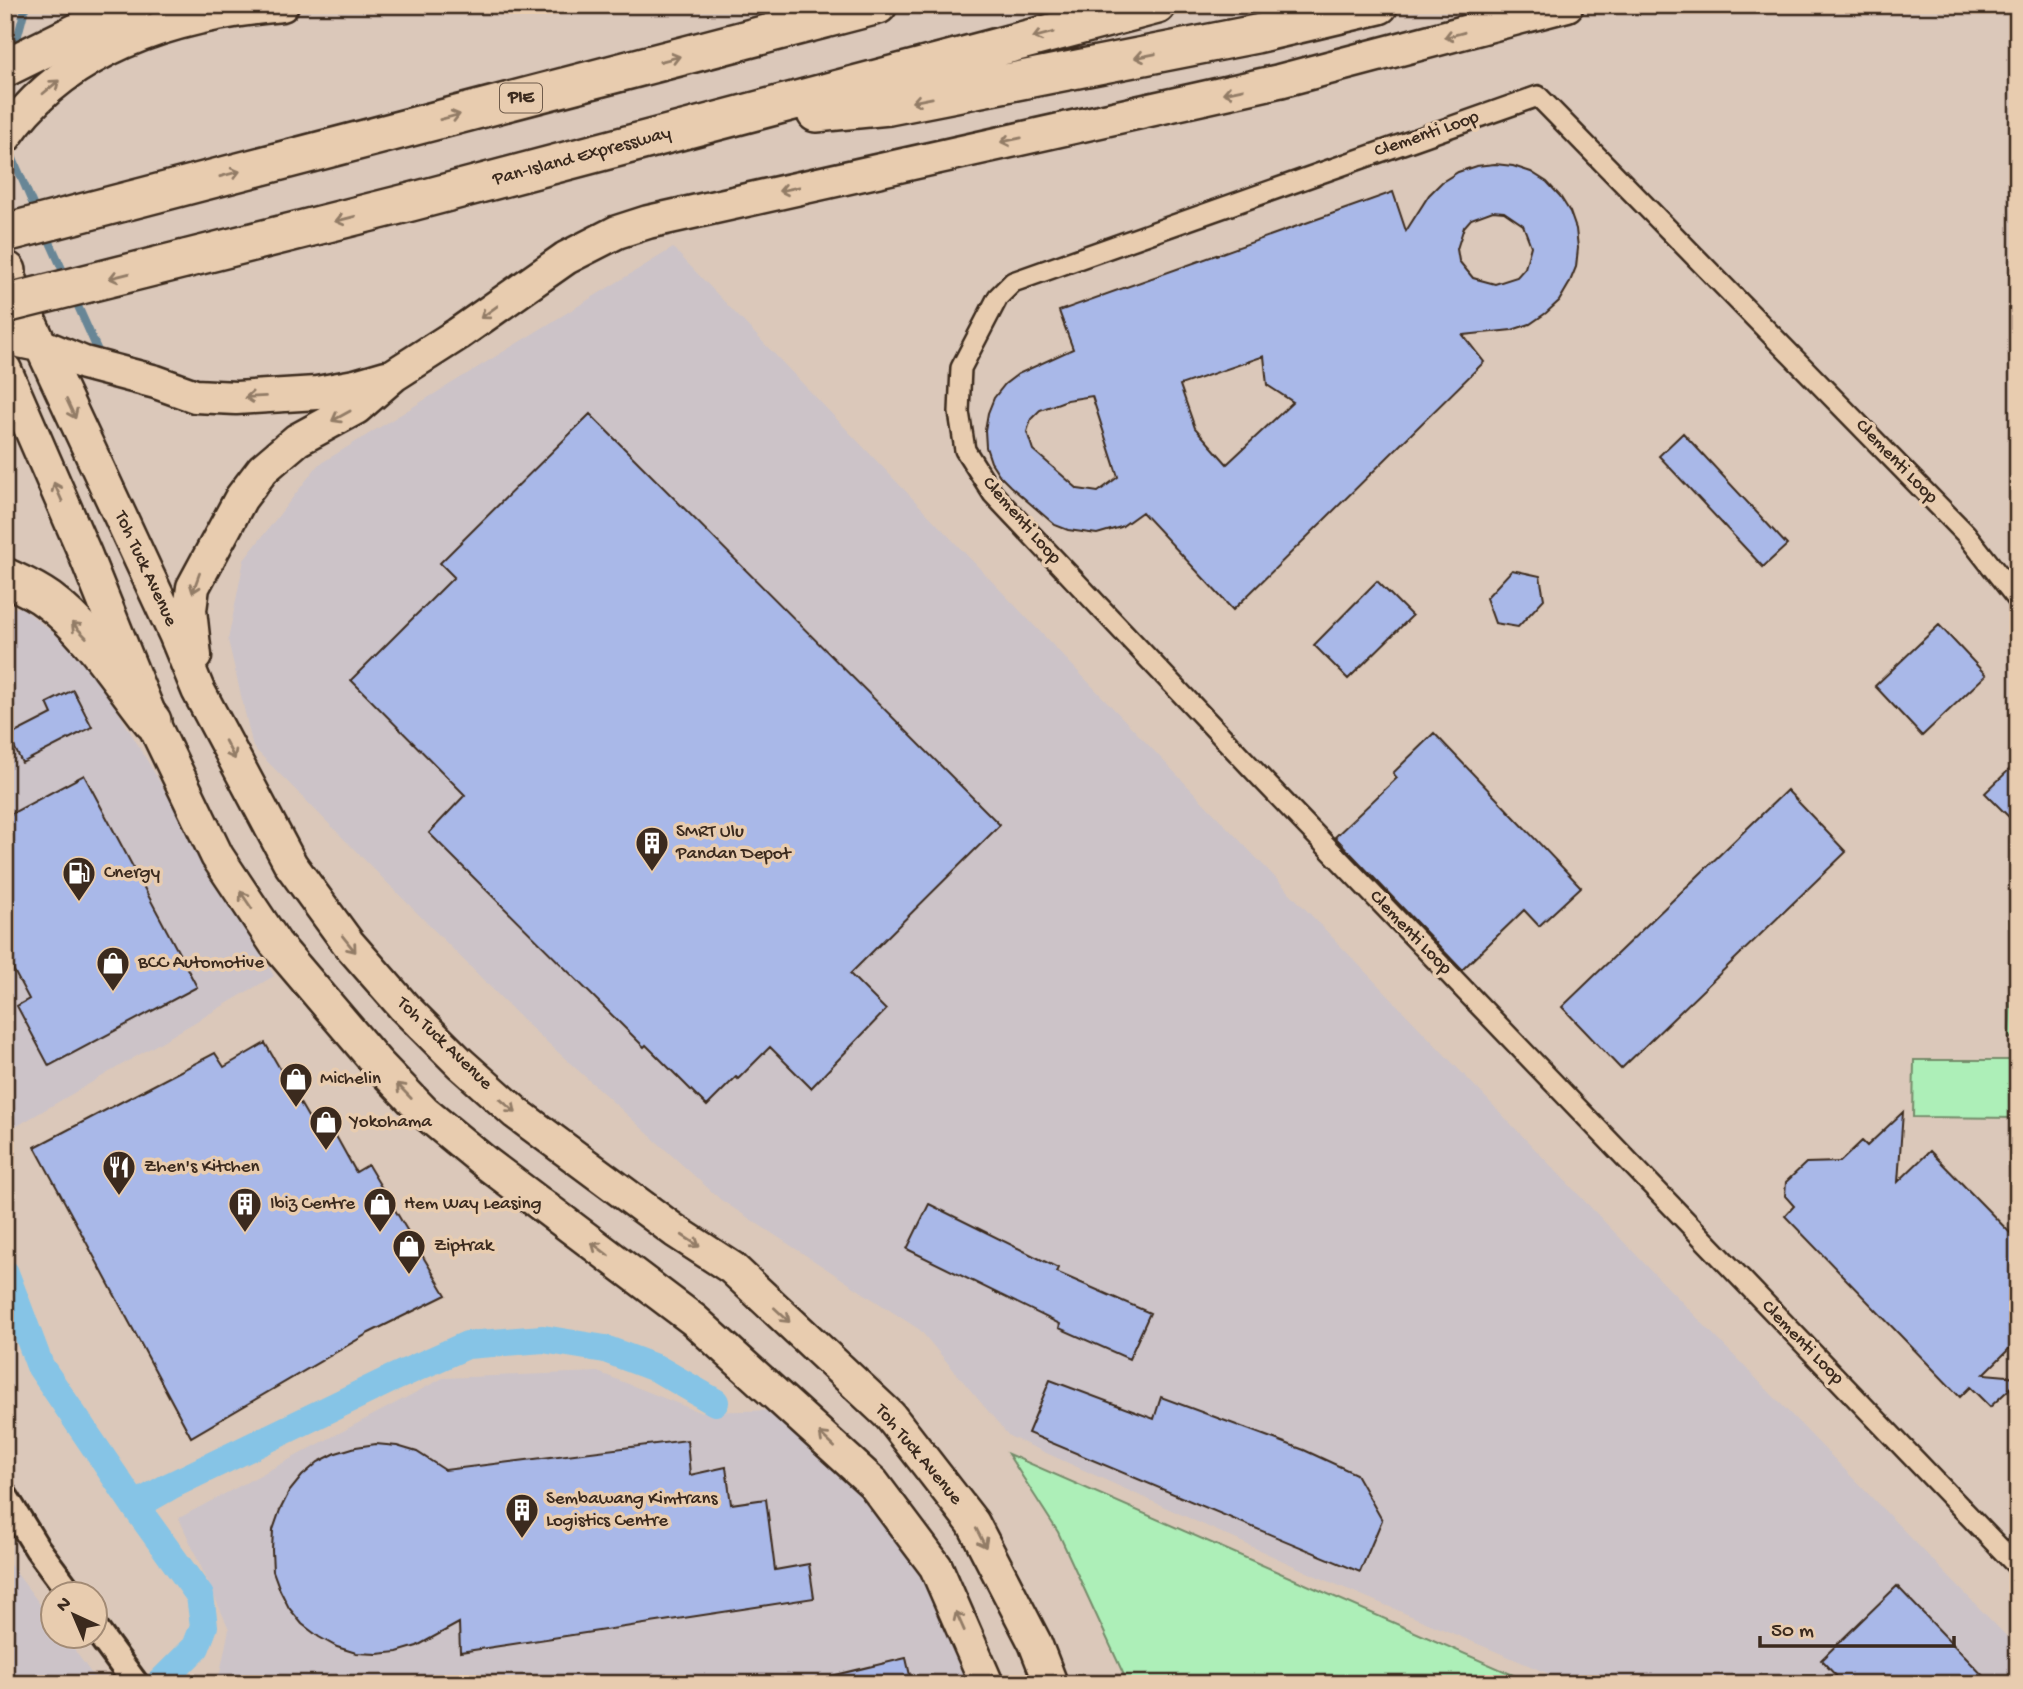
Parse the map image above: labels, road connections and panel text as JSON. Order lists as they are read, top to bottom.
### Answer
{
  "streets": {
    "highway": ["PIE", "Pan-Island Expressway"],
    "main road": ["Toh Tuck Avenue"],
    "street": ["Clementi Loop"]
  },
  "crossings": [
    ["Pan-Island Expressway", "Toh Tuck Avenue"]
  ],
  "places": {
    "building": ["SMRT Ulu Pandan Depot", "Ibiz Centre", "Sembawang Kimtrans Logistics Centre"],
    "fuel station": ["Cnergy"],
    "shop": [
      "BCC Automotive",
      "Michelin",
      "Yokohama",
      "Hem Way Leasing",
      "Ziptrak"
    ],
    "restaurant": ["Zhen's Kitchen"]
  },
  "scale_bar": "50 m",
  "north": "top left"
}
